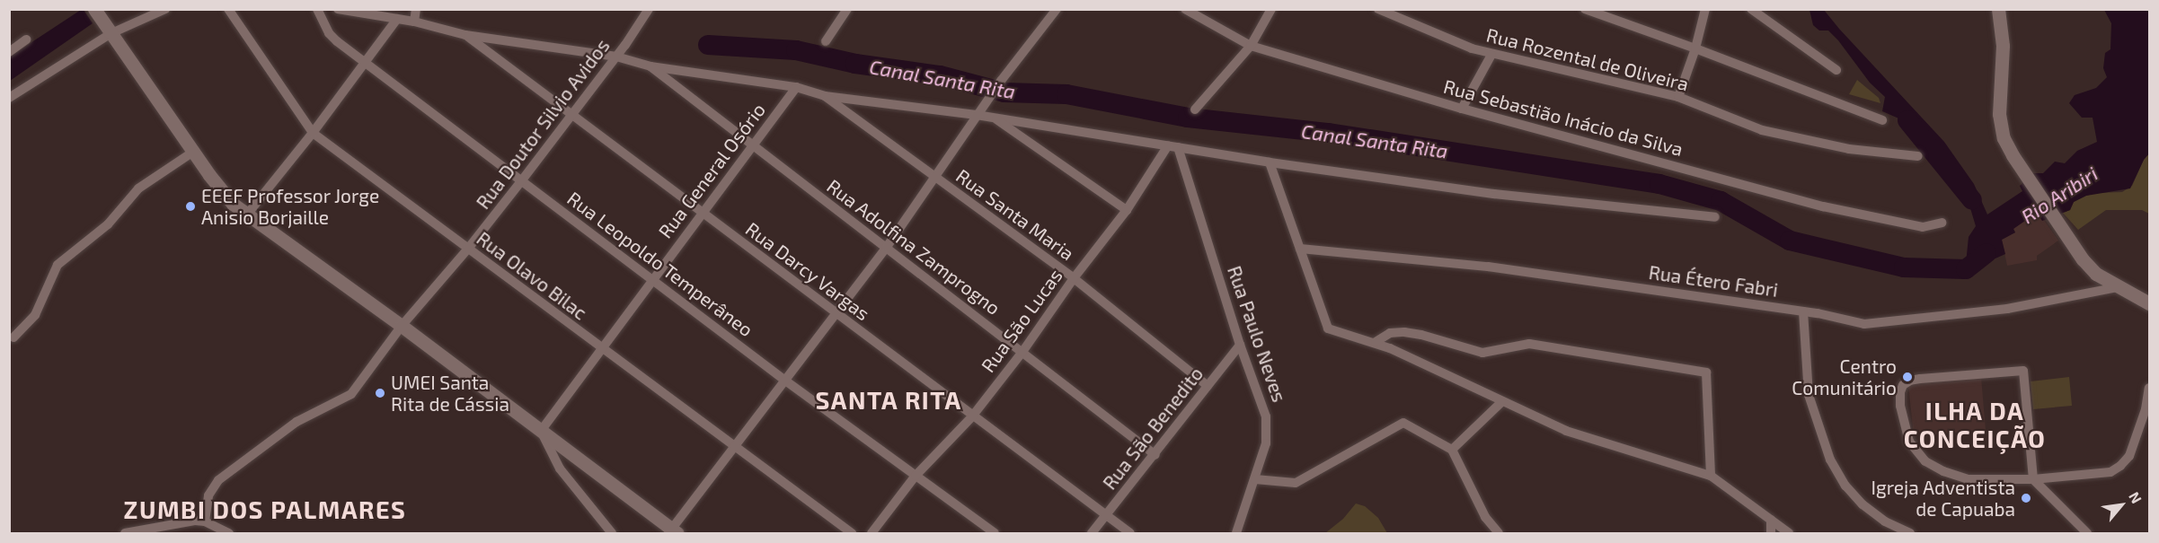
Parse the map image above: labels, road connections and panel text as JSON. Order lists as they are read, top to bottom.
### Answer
{
  "streets": {
    "street": [
      "Rua Rozental de Oliveira",
      "Rua Sebastião Inácio da Silva",
      "Rua Doutor Silvio Avidos",
      "Rua General Osório",
      "Rua Santa Maria",
      "Rua Adolfina Zamprogno",
      "Rua Leopoldo Temperâneo",
      "Rua Darcy Vargas",
      "Rua Olavo Bilac",
      "Rua Étero Fabri",
      "Rua São Lucas",
      "Rua Paulo Neves",
      "Rua São Benedito"
    ]
  },
  "crossings": [
    ["Rua Doutor Silvio Avidos", "Rua Leopoldo Temperâneo"],
    ["Rua Doutor Silvio Avidos", "Rua Darcy Vargas"],
    ["Rua Doutor Silvio Avidos", "Rua Olavo Bilac"],
    ["Rua General Osório", "Rua Adolfina Zamprogno"],
    ["Rua General Osório", "Rua Leopoldo Temperâneo"],
    ["Rua General Osório", "Rua Darcy Vargas"],
    ["Rua General Osório", "Rua Olavo Bilac"],
    ["Rua Santa Maria", "Rua São Lucas"],
    ["Rua Santa Maria", "Rua São Benedito"],
    ["Rua Adolfina Zamprogno", "Rua São Lucas"],
    ["Rua Adolfina Zamprogno", "Rua São Benedito"],
    ["Rua Leopoldo Temperâneo", "Rua São Lucas"],
    ["Rua Darcy Vargas", "Rua São Lucas"],
    ["Rua Darcy Vargas", "Rua São Benedito"],
    ["Rua São Lucas", "Rua Paulo Neves"],
    ["Rua Paulo Neves", "Rua São Benedito"]
  ],
  "districts": ["SANTA RITA", "ILHA DA CONCEIÇÃO", "ZUMBI DOS PALMARES"],
  "water": ["Canal Santa Rita", "Rio Aribiri"],
  "places": [
    "EEEF Professor Jorge Anisio Borjaille",
    "Centro Comunitário",
    "UMEI Santa Rita de Cássia",
    "Igreja Adventista de Capuaba"
  ],
  "north": "top right"
}
